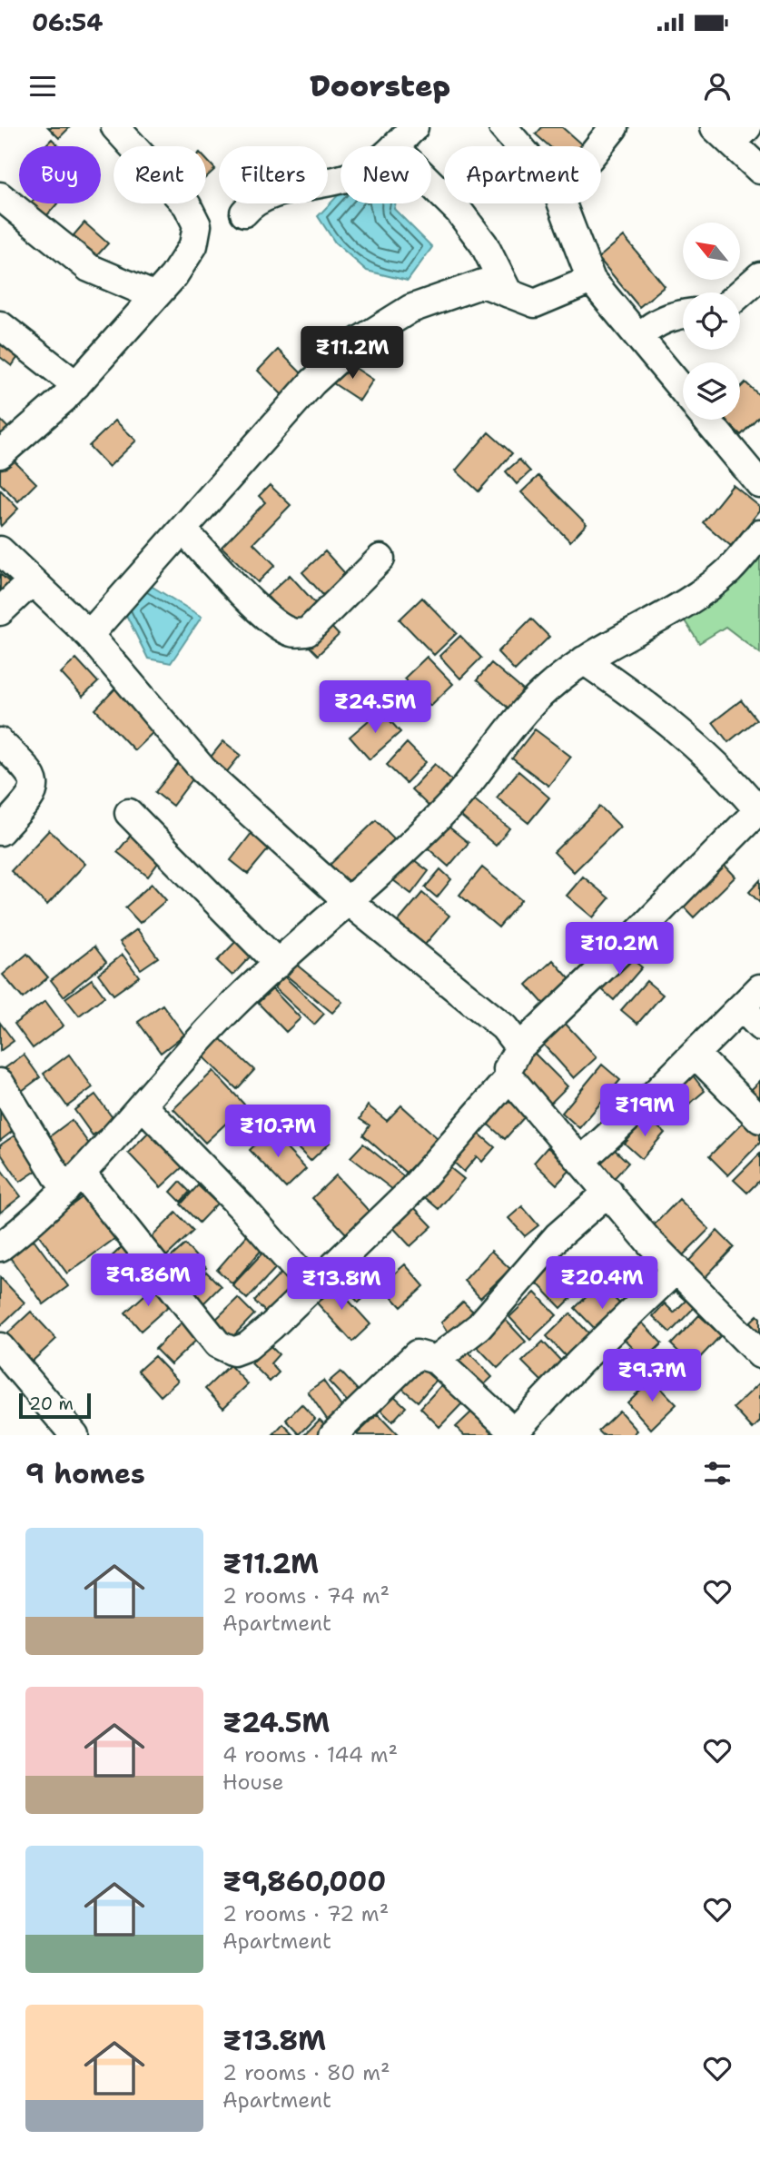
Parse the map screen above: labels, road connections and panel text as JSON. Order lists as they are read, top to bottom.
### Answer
{
  "scale_bar": "20 m",
  "north": "top left",
  "page": {
    "status": "06:54",
    "header": "Doorstep",
    "chip": [
      "Buy",
      "Rent",
      "Filters",
      "New",
      "Apartment"
    ],
    "price": [
      "₹11.2M",
      "₹24.5M",
      "₹10.2M",
      "₹19M",
      "₹10.7M",
      "₹9.86M",
      "₹20.4M",
      "₹13.8M",
      "₹9.7M"
    ],
    "scale": "20 m",
    "heading": "9 homes",
    "list": [
      {
        "name": "₹11.2M",
        "note": "2 rooms · 74 m² · Apartment"
      },
      {
        "name": "₹24.5M",
        "note": "4 rooms · 144 m² · House"
      },
      {
        "name": "₹9,860,000",
        "note": "2 rooms · 72 m² · Apartment"
      },
      {
        "name": "₹13.8M",
        "note": "2 rooms · 80 m² · Apartment"
      }
    ]
  }
}
